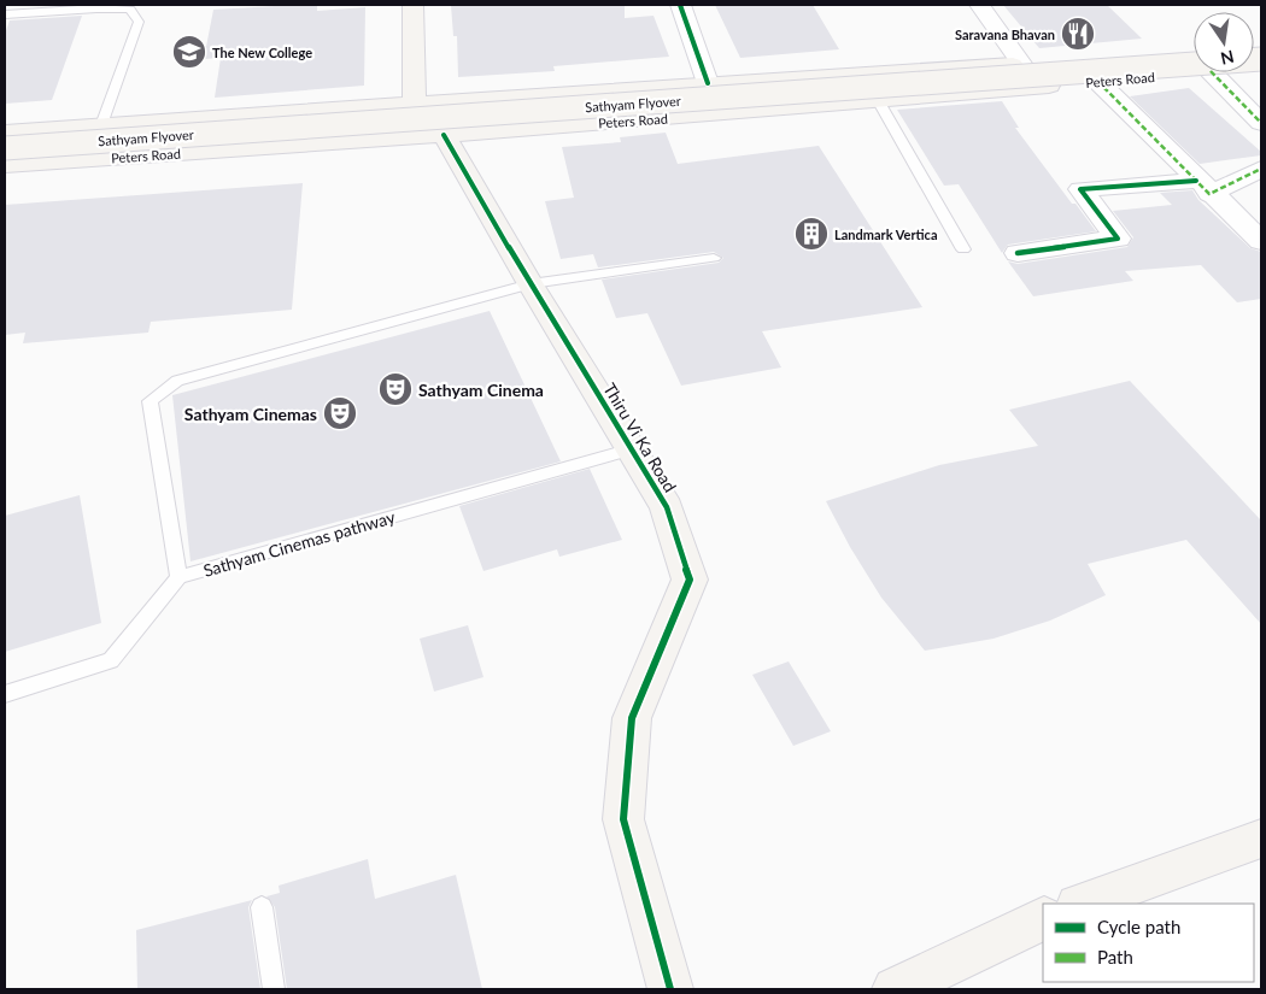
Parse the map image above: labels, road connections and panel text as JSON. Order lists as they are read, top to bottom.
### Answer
{
  "streets": {
    "main road": ["Peters Road", "Sathyam Flyover", "Thiru Vi Ka Road"],
    "lane": ["Sathyam Cinemas pathway"]
  },
  "crossings": [
    ["Peters Road", "Thiru Vi Ka Road"],
    ["Thiru Vi Ka Road", "Sathyam Cinemas pathway"]
  ],
  "places": {
    "restaurant": ["Saravana Bhavan"],
    "school or university": ["The New College"],
    "building": ["Landmark Vertica"],
    "theatre": ["Sathyam Cinema", "Sathyam Cinemas"]
  },
  "legend": ["Cycle path", "Path"],
  "north": "bottom"
}
